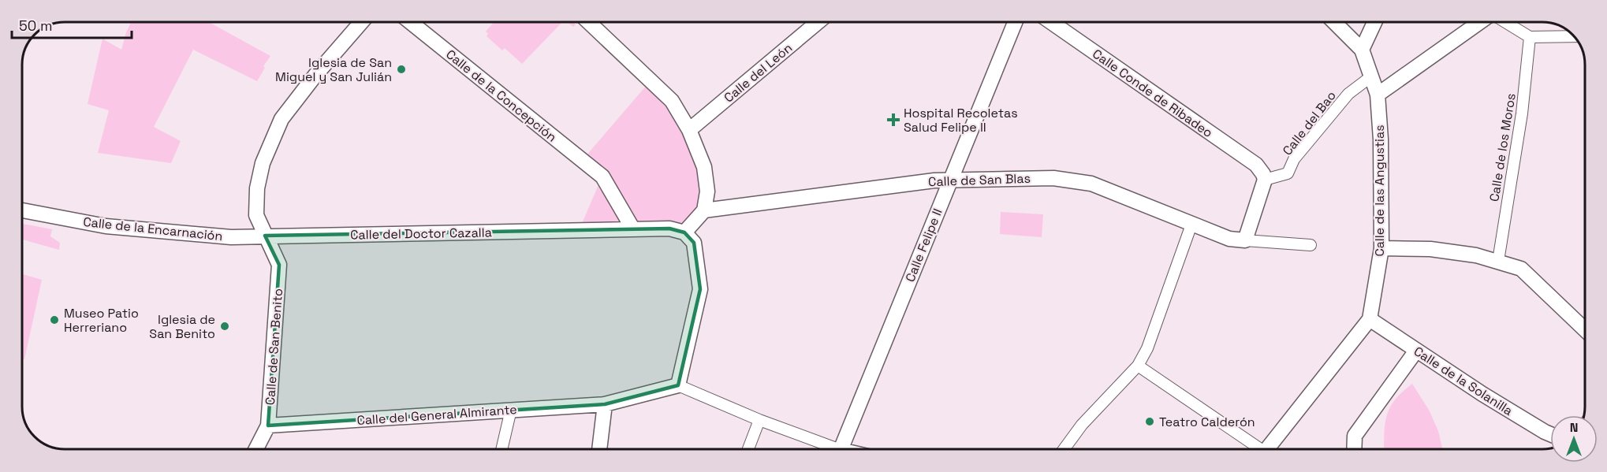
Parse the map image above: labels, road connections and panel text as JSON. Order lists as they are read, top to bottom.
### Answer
{
  "streets": {
    "street": [
      "Calle del León",
      "Calle Conde de Ribadeo",
      "Calle de la Concepción",
      "Calle del Bao",
      "Calle de los Moros",
      "Calle de San Blas",
      "Calle de las Angustias",
      "Calle de la Encarnación",
      "Calle del Doctor Cazalla",
      "Calle Felipe II",
      "Calle de San Benito",
      "Calle de la Solanilla",
      "Calle del General Almirante"
    ]
  },
  "crossings": [
    ["Calle Conde de Ribadeo", "Calle del Bao"],
    ["Calle de la Concepción", "Calle del Doctor Cazalla"],
    ["Calle del Bao", "Calle de las Angustias"],
    ["Calle de San Blas", "Calle Felipe II"],
    ["Calle de las Angustias", "Calle de la Solanilla"],
    ["Calle de la Encarnación", "Calle del Doctor Cazalla"],
    ["Calle de la Encarnación", "Calle de San Benito"],
    ["Calle del Doctor Cazalla", "Calle de San Benito"],
    ["Calle de San Benito", "Calle del General Almirante"]
  ],
  "places": {
    "other": [
      "Iglesia de San Miguel y San Julián",
      "Museo Patio Herreriano",
      "Iglesia de San Benito",
      "Teatro Calderón"
    ],
    "health": ["Hospital Recoletas Salud Felipe II"]
  },
  "scale_bar": "50 m",
  "north": "top"
}
